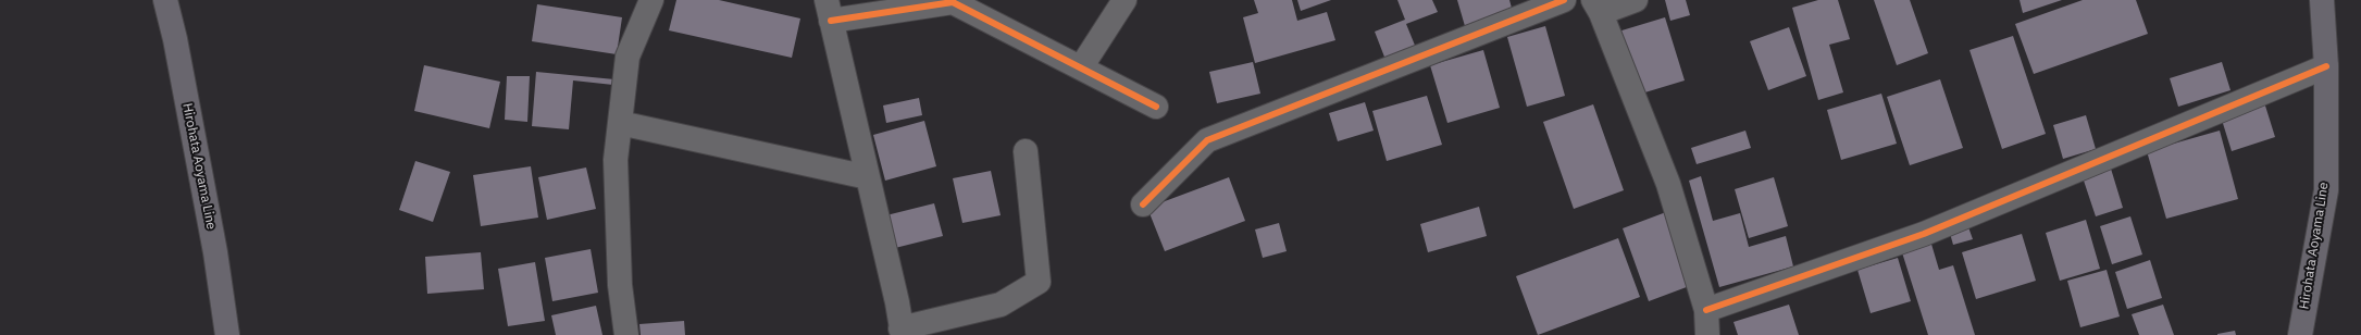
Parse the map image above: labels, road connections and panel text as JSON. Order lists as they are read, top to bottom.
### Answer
{
  "streets": {
    "main road": ["Hirohata Aoyama Line"]
  }
}
